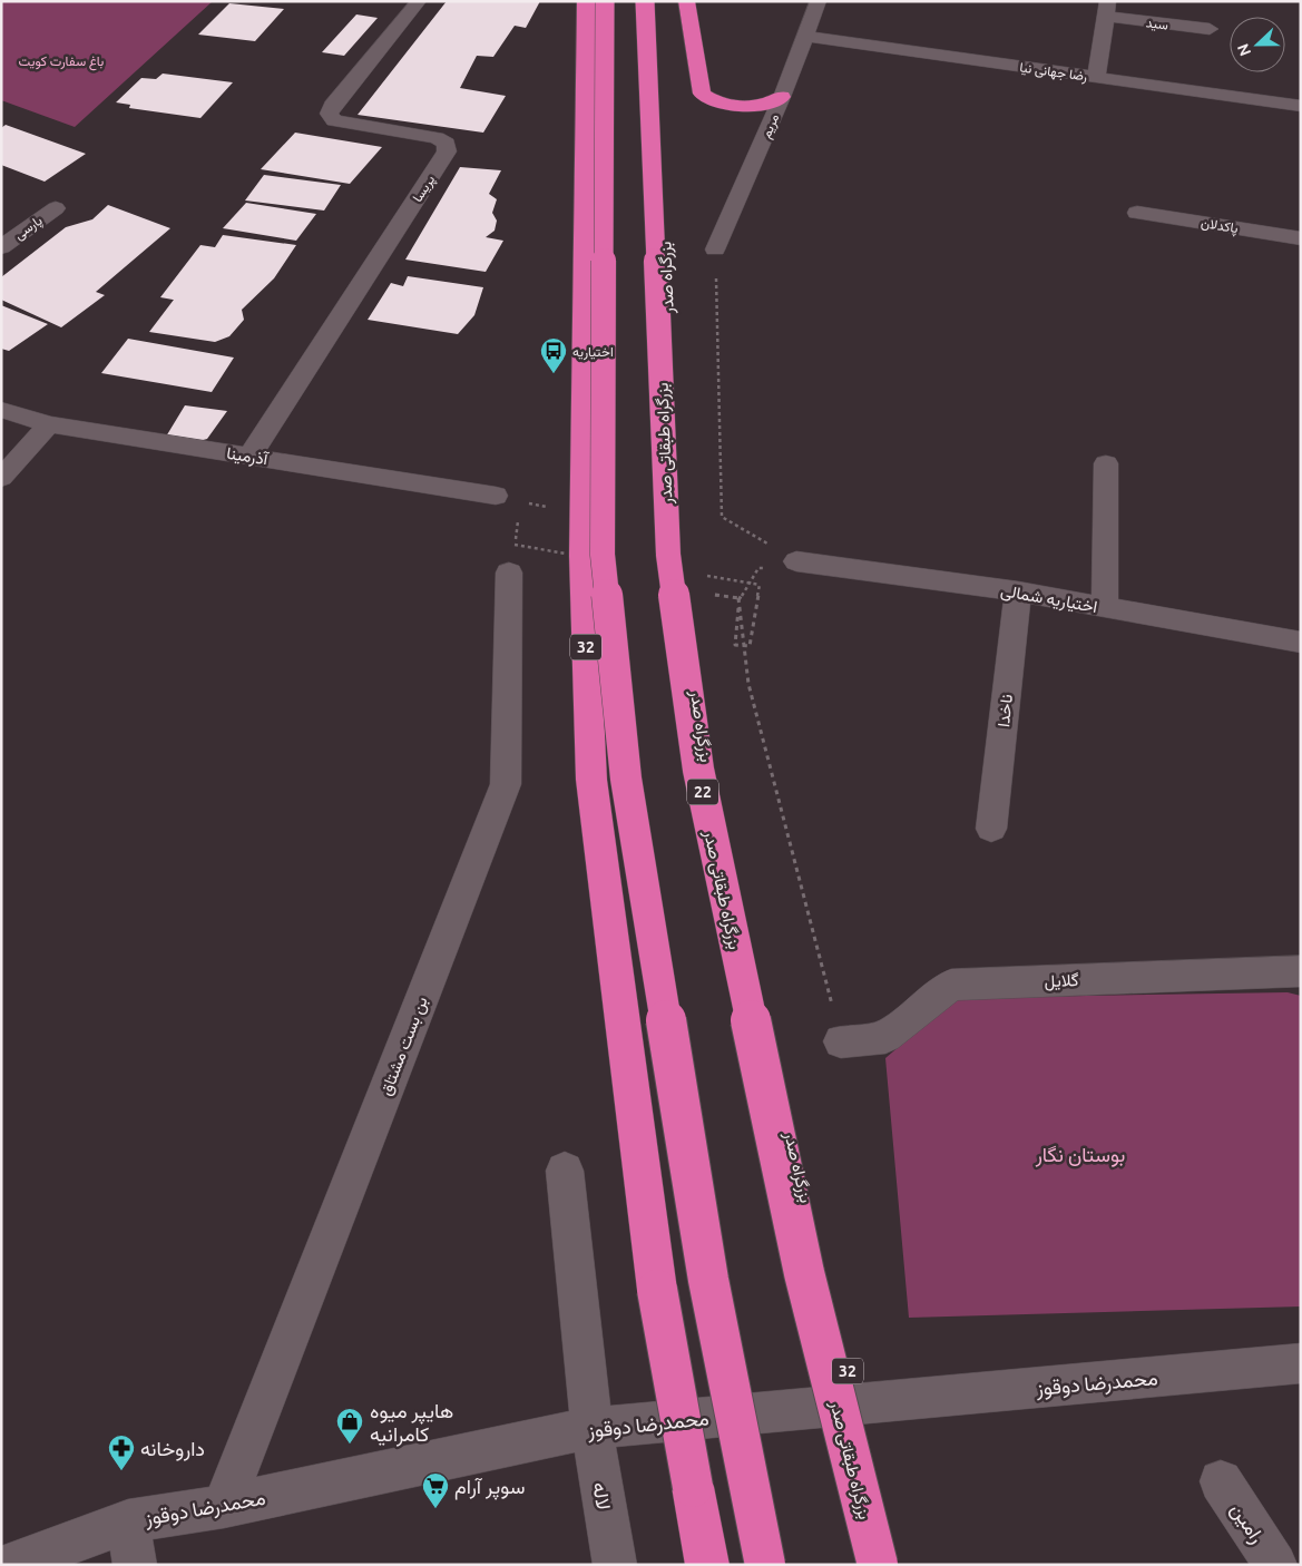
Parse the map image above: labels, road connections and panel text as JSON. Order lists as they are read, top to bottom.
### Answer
{
  "streets": {
    "highway": [
      "بزرگراه صدر",
      "بزرگراه طبقاتی صدر",
      "32",
      "22"
    ],
    "street": [
      "سید",
      "رضا جهانی نیا",
      "مریم",
      "پریسا",
      "پاکدلان",
      "پارسی",
      "آذرمینا",
      "اختیاریه شمالی",
      "ناخدا",
      "گلایل",
      "بن بست مشتاق",
      "محمدرضا دوقوز",
      "لاله",
      "رامین"
    ]
  },
  "crossings": [
    ["رضا جهانی نیا", "مریم"],
    ["پریسا", "آذرمینا"],
    ["اختیاریه شمالی", "ناخدا"],
    ["بن بست مشتاق", "محمدرضا دوقوز"],
    ["محمدرضا دوقوز", "لاله"]
  ],
  "parks": ["باغ سفارت کویت", "بوستان نگار"],
  "places": {
    "bus stop": ["اختیاریه"],
    "shop": ["هایپر میوه کامرانیه"],
    "pharmacy": ["داروخانه"],
    "supermarket": ["سوپر آرام"]
  },
  "north": "left"
}
